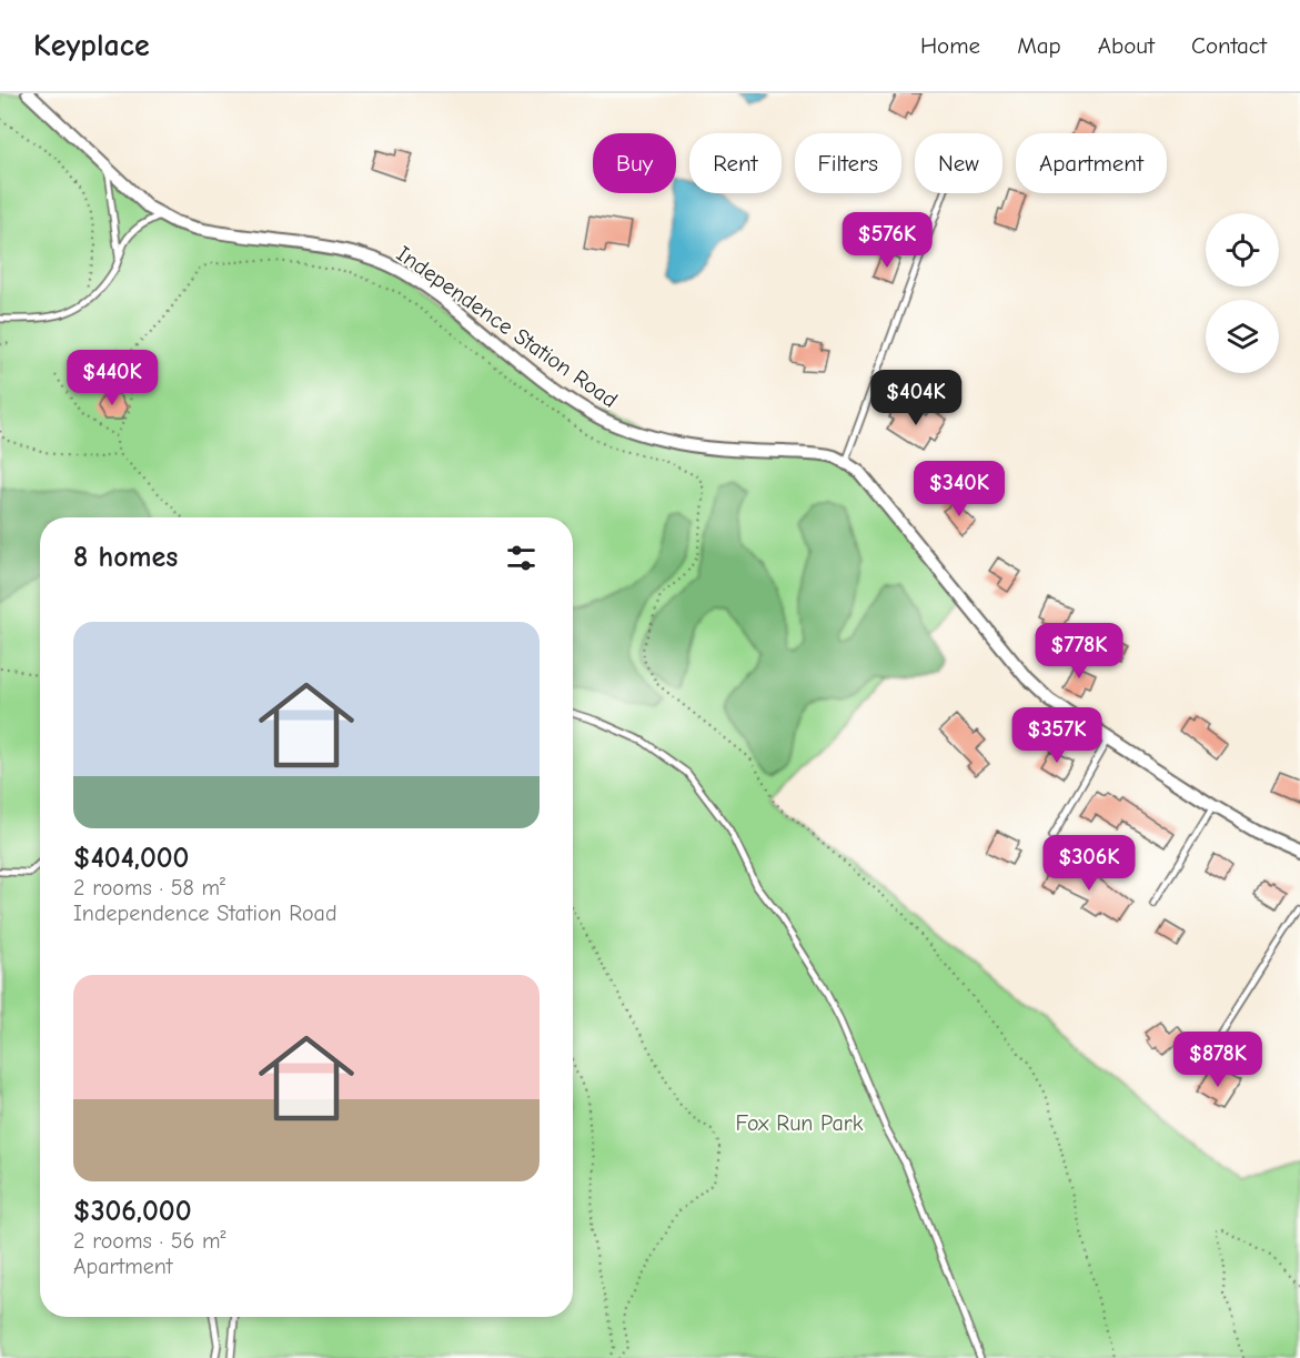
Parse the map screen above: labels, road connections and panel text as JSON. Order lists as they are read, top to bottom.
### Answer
{
  "streets": {
    "street": ["Independence Station Road"]
  },
  "parks": ["Fox Run Park"],
  "page": {
    "header": "Keyplace",
    "nav": [
      "Home",
      "Map",
      "About",
      "Contact"
    ],
    "chip": [
      "Buy",
      "Rent",
      "Filters",
      "New",
      "Apartment"
    ],
    "price": [
      "$576K",
      "$440K",
      "$404K",
      "$340K",
      "$778K",
      "$357K",
      "$306K",
      "$878K"
    ],
    "heading": "8 homes",
    "list": [
      {
        "name": "$404,000",
        "note": "2 rooms · 58 m² · Independence Station Road"
      },
      {
        "name": "$306,000",
        "note": "2 rooms · 56 m² · Apartment"
      }
    ]
  }
}
